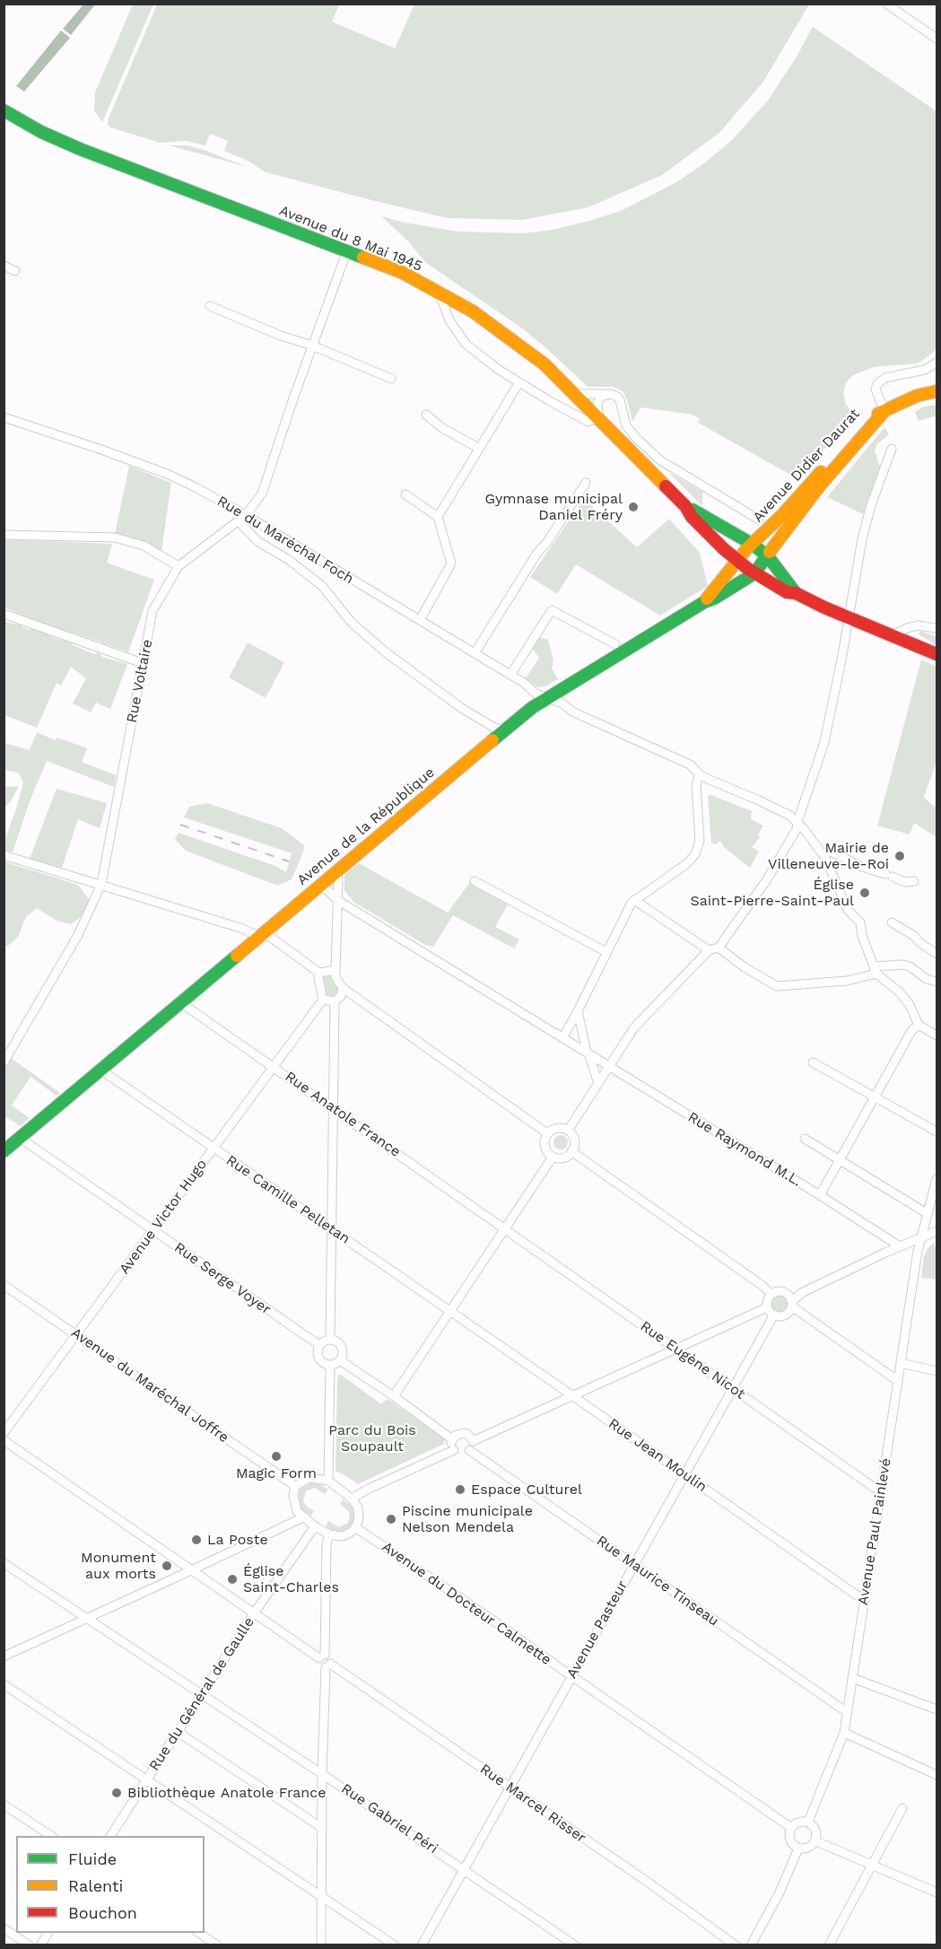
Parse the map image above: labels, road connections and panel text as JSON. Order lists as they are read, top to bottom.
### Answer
{
  "streets": {
    "main road": ["Avenue du 8 Mai 1945", "Avenue Didier Daurat", "Avenue de la République"],
    "street": [
      "Rue du Maréchal Foch",
      "Rue Voltaire",
      "Rue Anatole France",
      "Rue Raymond M.L.",
      "Rue Camille Pelletan",
      "Avenue Victor Hugo",
      "Rue Serge Voyer",
      "Rue Eugène Nicot",
      "Avenue du Maréchal Joffre",
      "Rue Jean Moulin",
      "Avenue Paul Painlevé",
      "Rue Maurice Tinseau",
      "Avenue du Docteur Calmette",
      "Avenue Pasteur",
      "Rue du Général de Gaulle",
      "Rue Marcel Risser",
      "Rue Gabriel Péri"
    ]
  },
  "crossings": [
    ["Avenue du 8 Mai 1945", "Avenue Didier Daurat"],
    ["Avenue du 8 Mai 1945", "Rue Voltaire"],
    ["Avenue du 8 Mai 1945", "Avenue de la République"],
    ["Avenue Didier Daurat", "Avenue de la République"],
    ["Rue du Maréchal Foch", "Rue Voltaire"],
    ["Rue du Maréchal Foch", "Avenue de la République"],
    ["Avenue de la République", "Rue Anatole France"],
    ["Avenue de la République", "Rue Raymond M.L."],
    ["Avenue de la République", "Rue Camille Pelletan"],
    ["Avenue de la République", "Rue Serge Voyer"],
    ["Rue Anatole France", "Avenue Victor Hugo"],
    ["Rue Anatole France", "Rue Eugène Nicot"],
    ["Rue Camille Pelletan", "Avenue Victor Hugo"],
    ["Rue Camille Pelletan", "Rue Jean Moulin"],
    ["Avenue Victor Hugo", "Rue Serge Voyer"],
    ["Avenue Victor Hugo", "Avenue du Maréchal Joffre"],
    ["Rue Eugène Nicot", "Avenue Paul Painlevé"],
    ["Rue Eugène Nicot", "Avenue Pasteur"],
    ["Avenue du Maréchal Joffre", "Avenue du Docteur Calmette"],
    ["Avenue du Maréchal Joffre", "Rue du Général de Gaulle"],
    ["Rue Jean Moulin", "Avenue Paul Painlevé"],
    ["Rue Jean Moulin", "Avenue Pasteur"],
    ["Avenue Paul Painlevé", "Rue Maurice Tinseau"],
    ["Avenue Paul Painlevé", "Avenue du Docteur Calmette"],
    ["Rue Maurice Tinseau", "Avenue Pasteur"],
    ["Avenue du Docteur Calmette", "Avenue Pasteur"],
    ["Avenue du Docteur Calmette", "Rue du Général de Gaulle"],
    ["Avenue Pasteur", "Rue Marcel Risser"],
    ["Avenue Pasteur", "Rue Gabriel Péri"],
    ["Rue du Général de Gaulle", "Rue Gabriel Péri"]
  ],
  "parks": ["Parc du Bois Soupault"],
  "places": [
    "Gymnase municipal Daniel Fréry",
    "Mairie de Villeneuve-le-Roi",
    "Église Saint-Pierre-Saint-Paul",
    "Magic Form",
    "Espace Culturel",
    "Piscine municipale Nelson Mendela",
    "La Poste",
    "Monument aux morts",
    "Église Saint-Charles",
    "Bibliothèque Anatole France"
  ],
  "legend": ["Fluide", "Ralenti", "Bouchon"]
}
